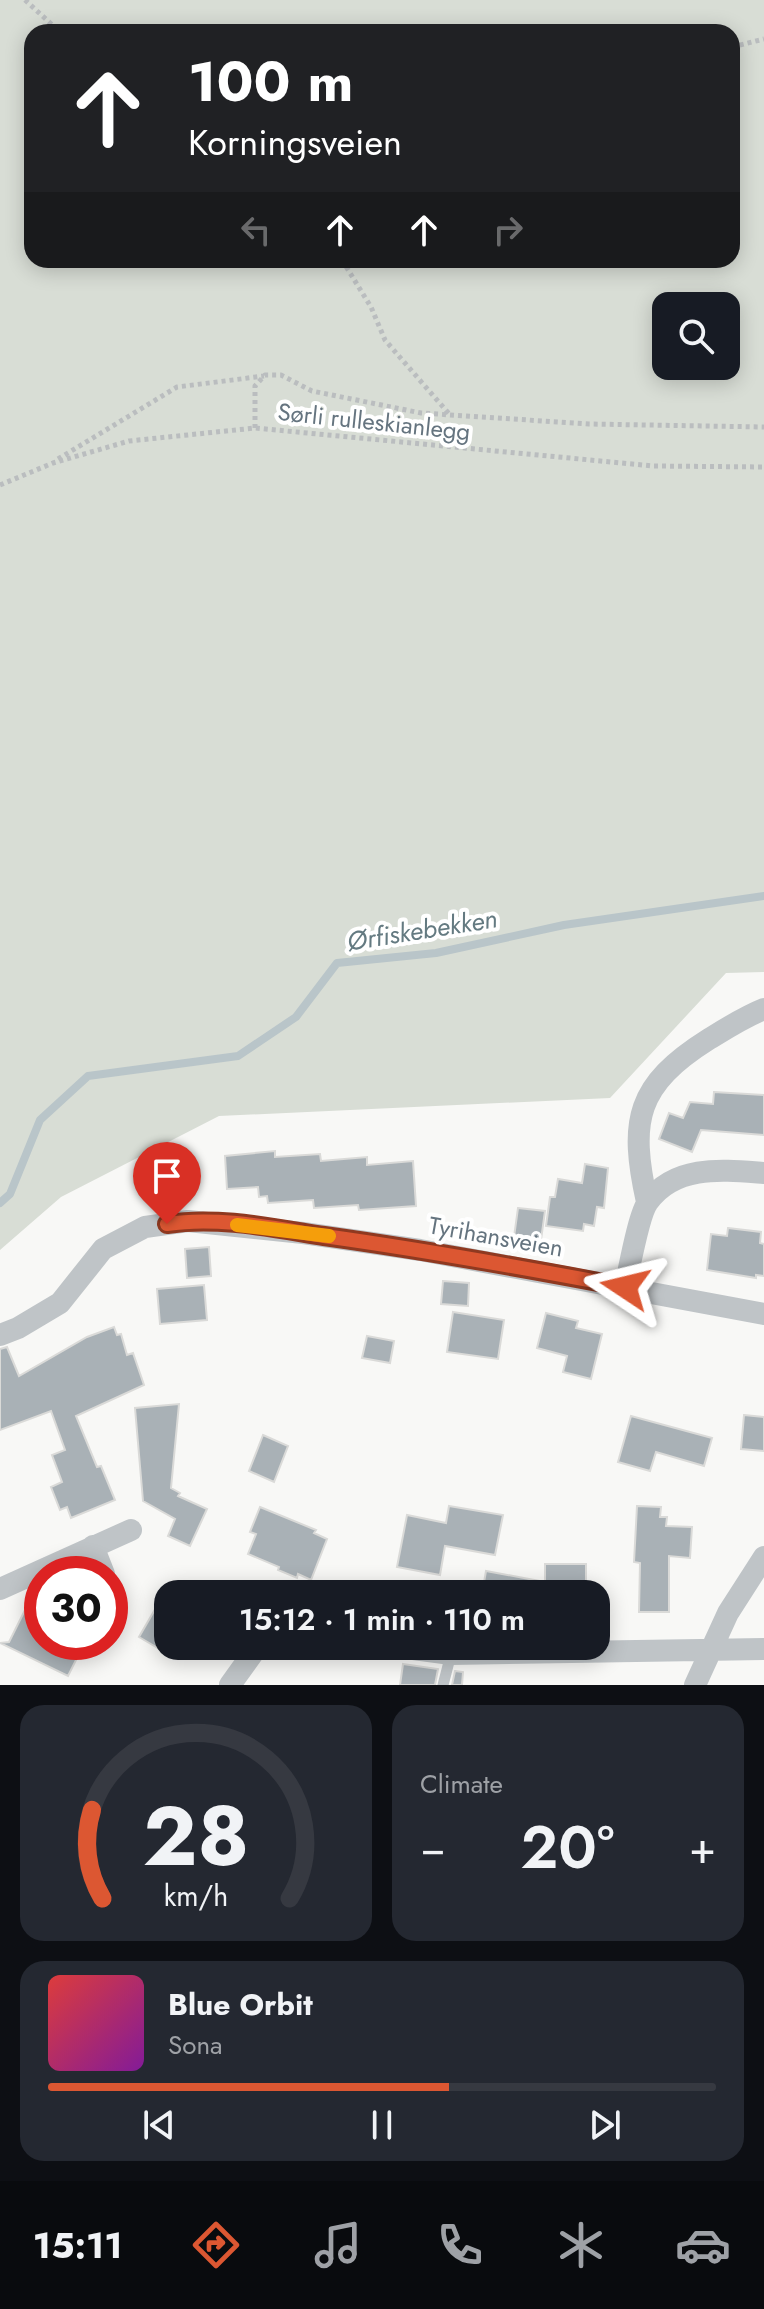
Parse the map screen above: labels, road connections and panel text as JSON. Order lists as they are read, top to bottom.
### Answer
{
  "streets": {
    "street": ["Tyrihansveien"],
    "path": ["Sørli rulleskianlegg"]
  },
  "water": ["Ørfiskebekken"],
  "page": {
    "turn": ["100 m", "Korningsveien"],
    "limit": "30",
    "trip": "15:12 · 1 min · 110 m",
    "tile": "Climate",
    "heat": ["−", "20°", "+"],
    "song": ["Blue Orbit", "Sona"],
    "tabs": "15:11",
    "gauge": ["28", "km/h"]
  }
}
